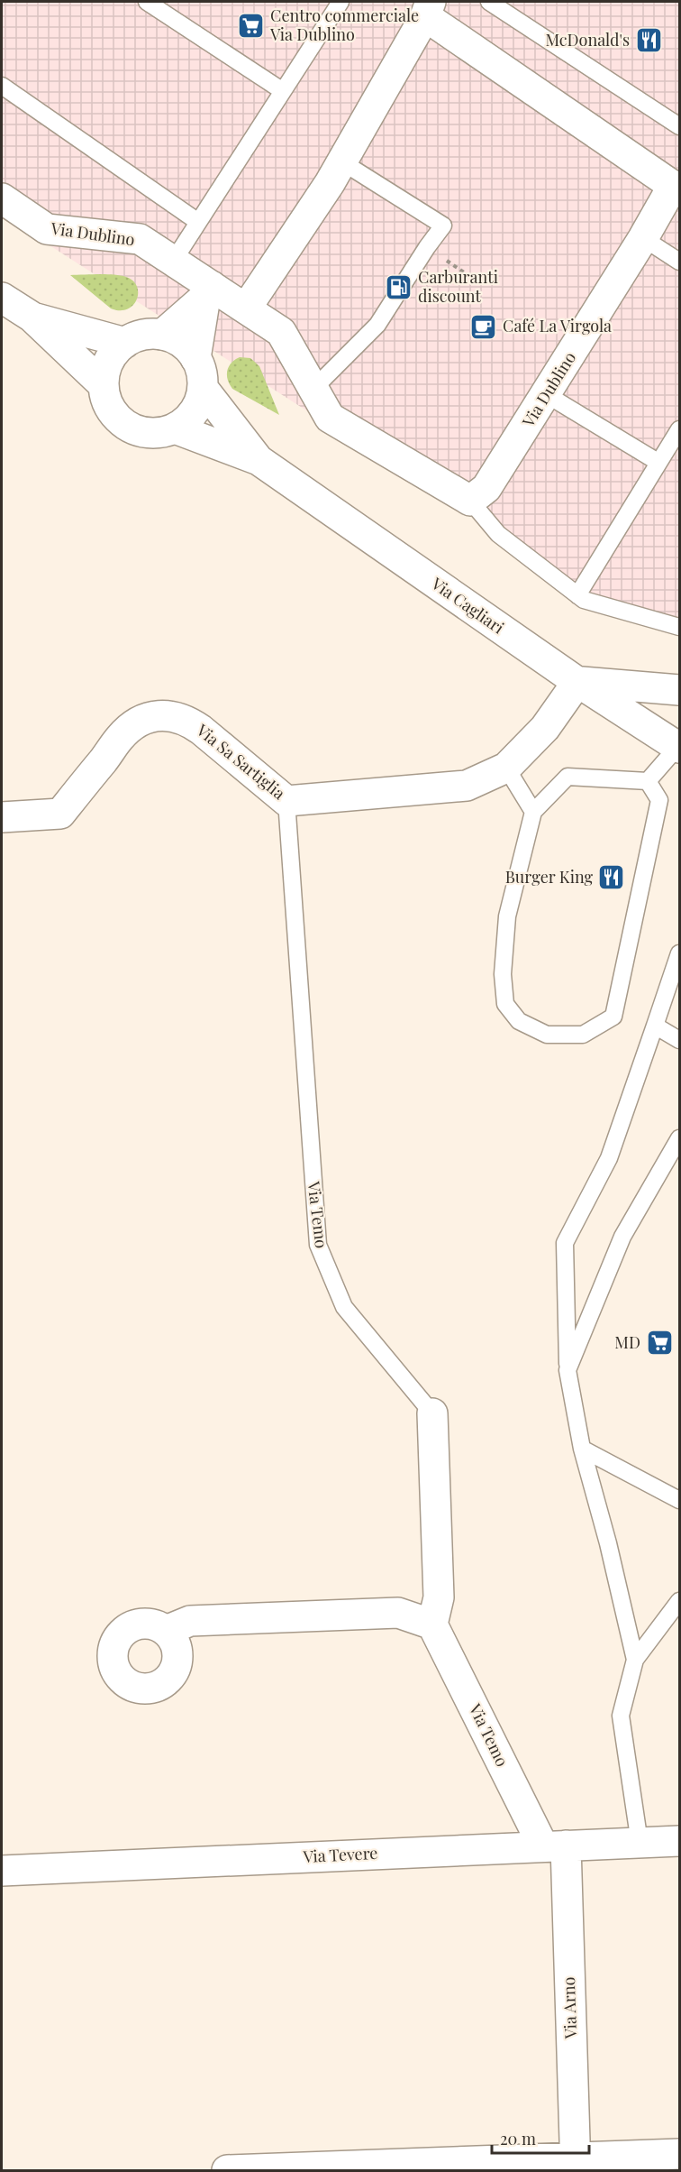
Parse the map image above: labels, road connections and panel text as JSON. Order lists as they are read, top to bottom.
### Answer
{
  "streets": {
    "street": [
      "Via Dublino",
      "Via Cagliari",
      "Via Sa Sartiglia",
      "Via Temo",
      "Via Tevere",
      "Via Arno"
    ]
  },
  "crossings": [
    ["Via Cagliari", "Via Sa Sartiglia"],
    ["Via Sa Sartiglia", "Via Temo"],
    ["Via Temo", "Via Tevere"],
    ["Via Temo", "Via Arno"],
    ["Via Tevere", "Via Arno"]
  ],
  "places": {
    "supermarket": ["Centro commerciale Via Dublino", "MD"],
    "restaurant": ["McDonald's", "Burger King"],
    "fuel station": ["Carburanti discount"],
    "cafe": ["Café La Virgola"]
  },
  "scale_bar": "20 m"
}
